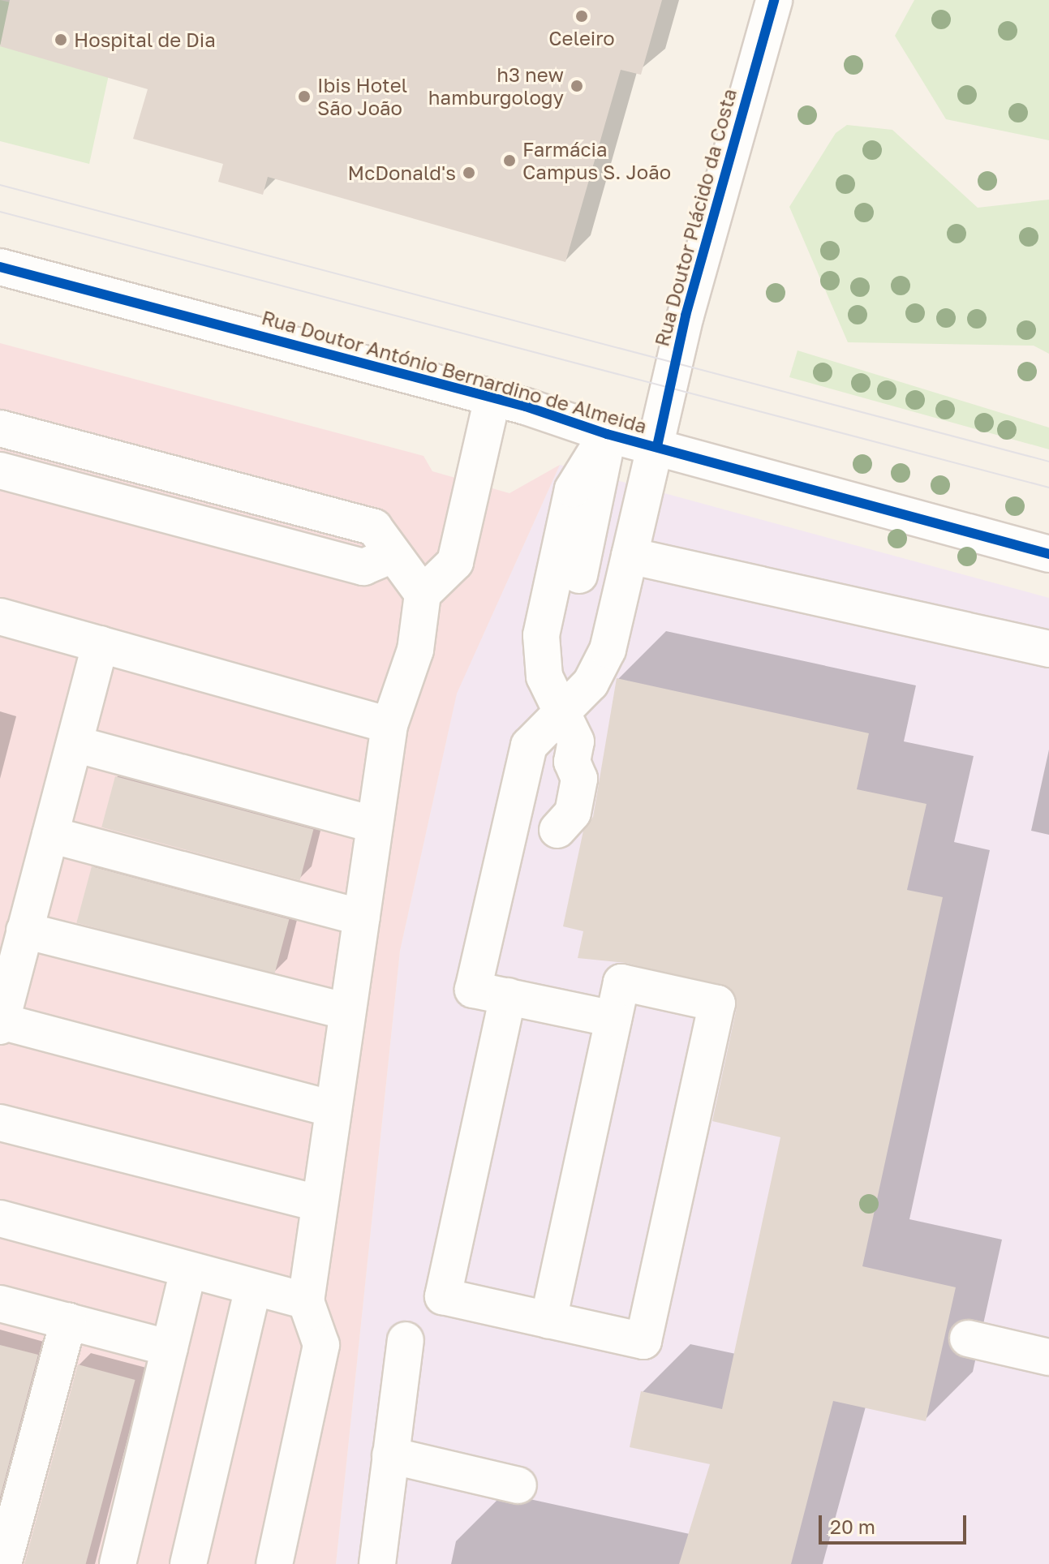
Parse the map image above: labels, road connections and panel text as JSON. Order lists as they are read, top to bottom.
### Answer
{
  "streets": {
    "street": ["Rua Doutor Plácido da Costa", "Rua Doutor António Bernardino de Almeida"]
  },
  "crossings": [
    ["Rua Doutor Plácido da Costa", "Rua Doutor António Bernardino de Almeida"]
  ],
  "places": [
    "Celeiro",
    "Hospital de Dia",
    "h3 new hamburgology",
    "Ibis Hotel São João",
    "Farmácia Campus S. João",
    "McDonald's"
  ],
  "scale_bar": "20 m"
}
